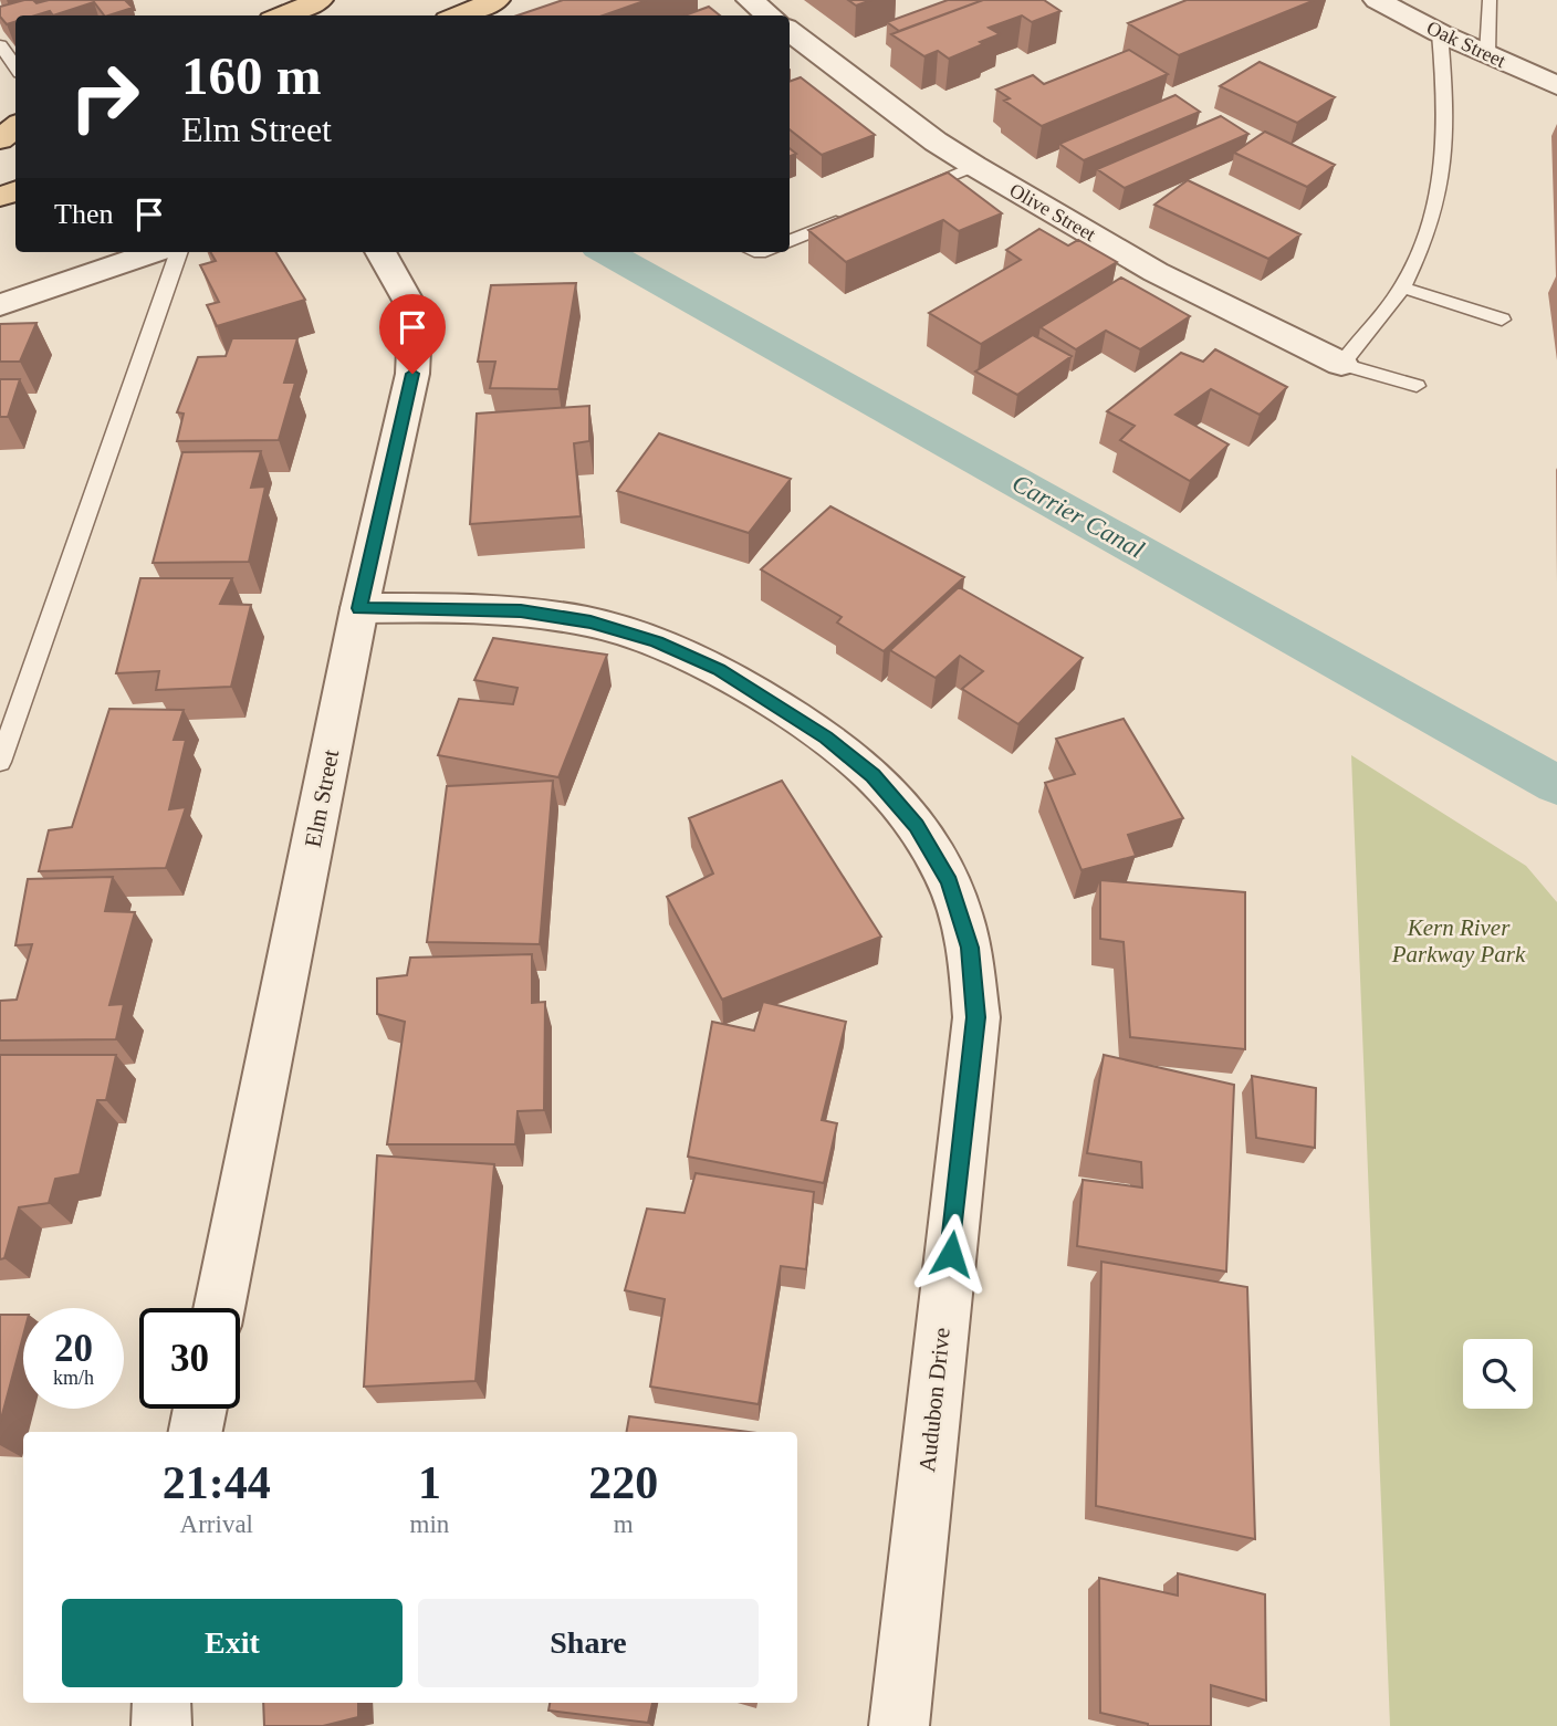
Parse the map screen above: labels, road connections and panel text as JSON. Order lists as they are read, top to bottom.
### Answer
{
  "streets": {
    "street": [
      "Oak Street",
      "Olive Street",
      "Elm Street",
      "Audubon Drive"
    ]
  },
  "crossings": [
    ["Elm Street", "Audubon Drive"]
  ],
  "water": ["Carrier Canal"],
  "parks": ["Kern River Parkway Park"],
  "page": {
    "turn": ["160 m", "Elm Street"],
    "then": "Then",
    "speed": "20 km/h",
    "limit": "30",
    "eta": [
      "21:44",
      "Arrival",
      "1",
      "min",
      "220",
      "m"
    ],
    "buttons": ["Exit", "Share"]
  }
}
